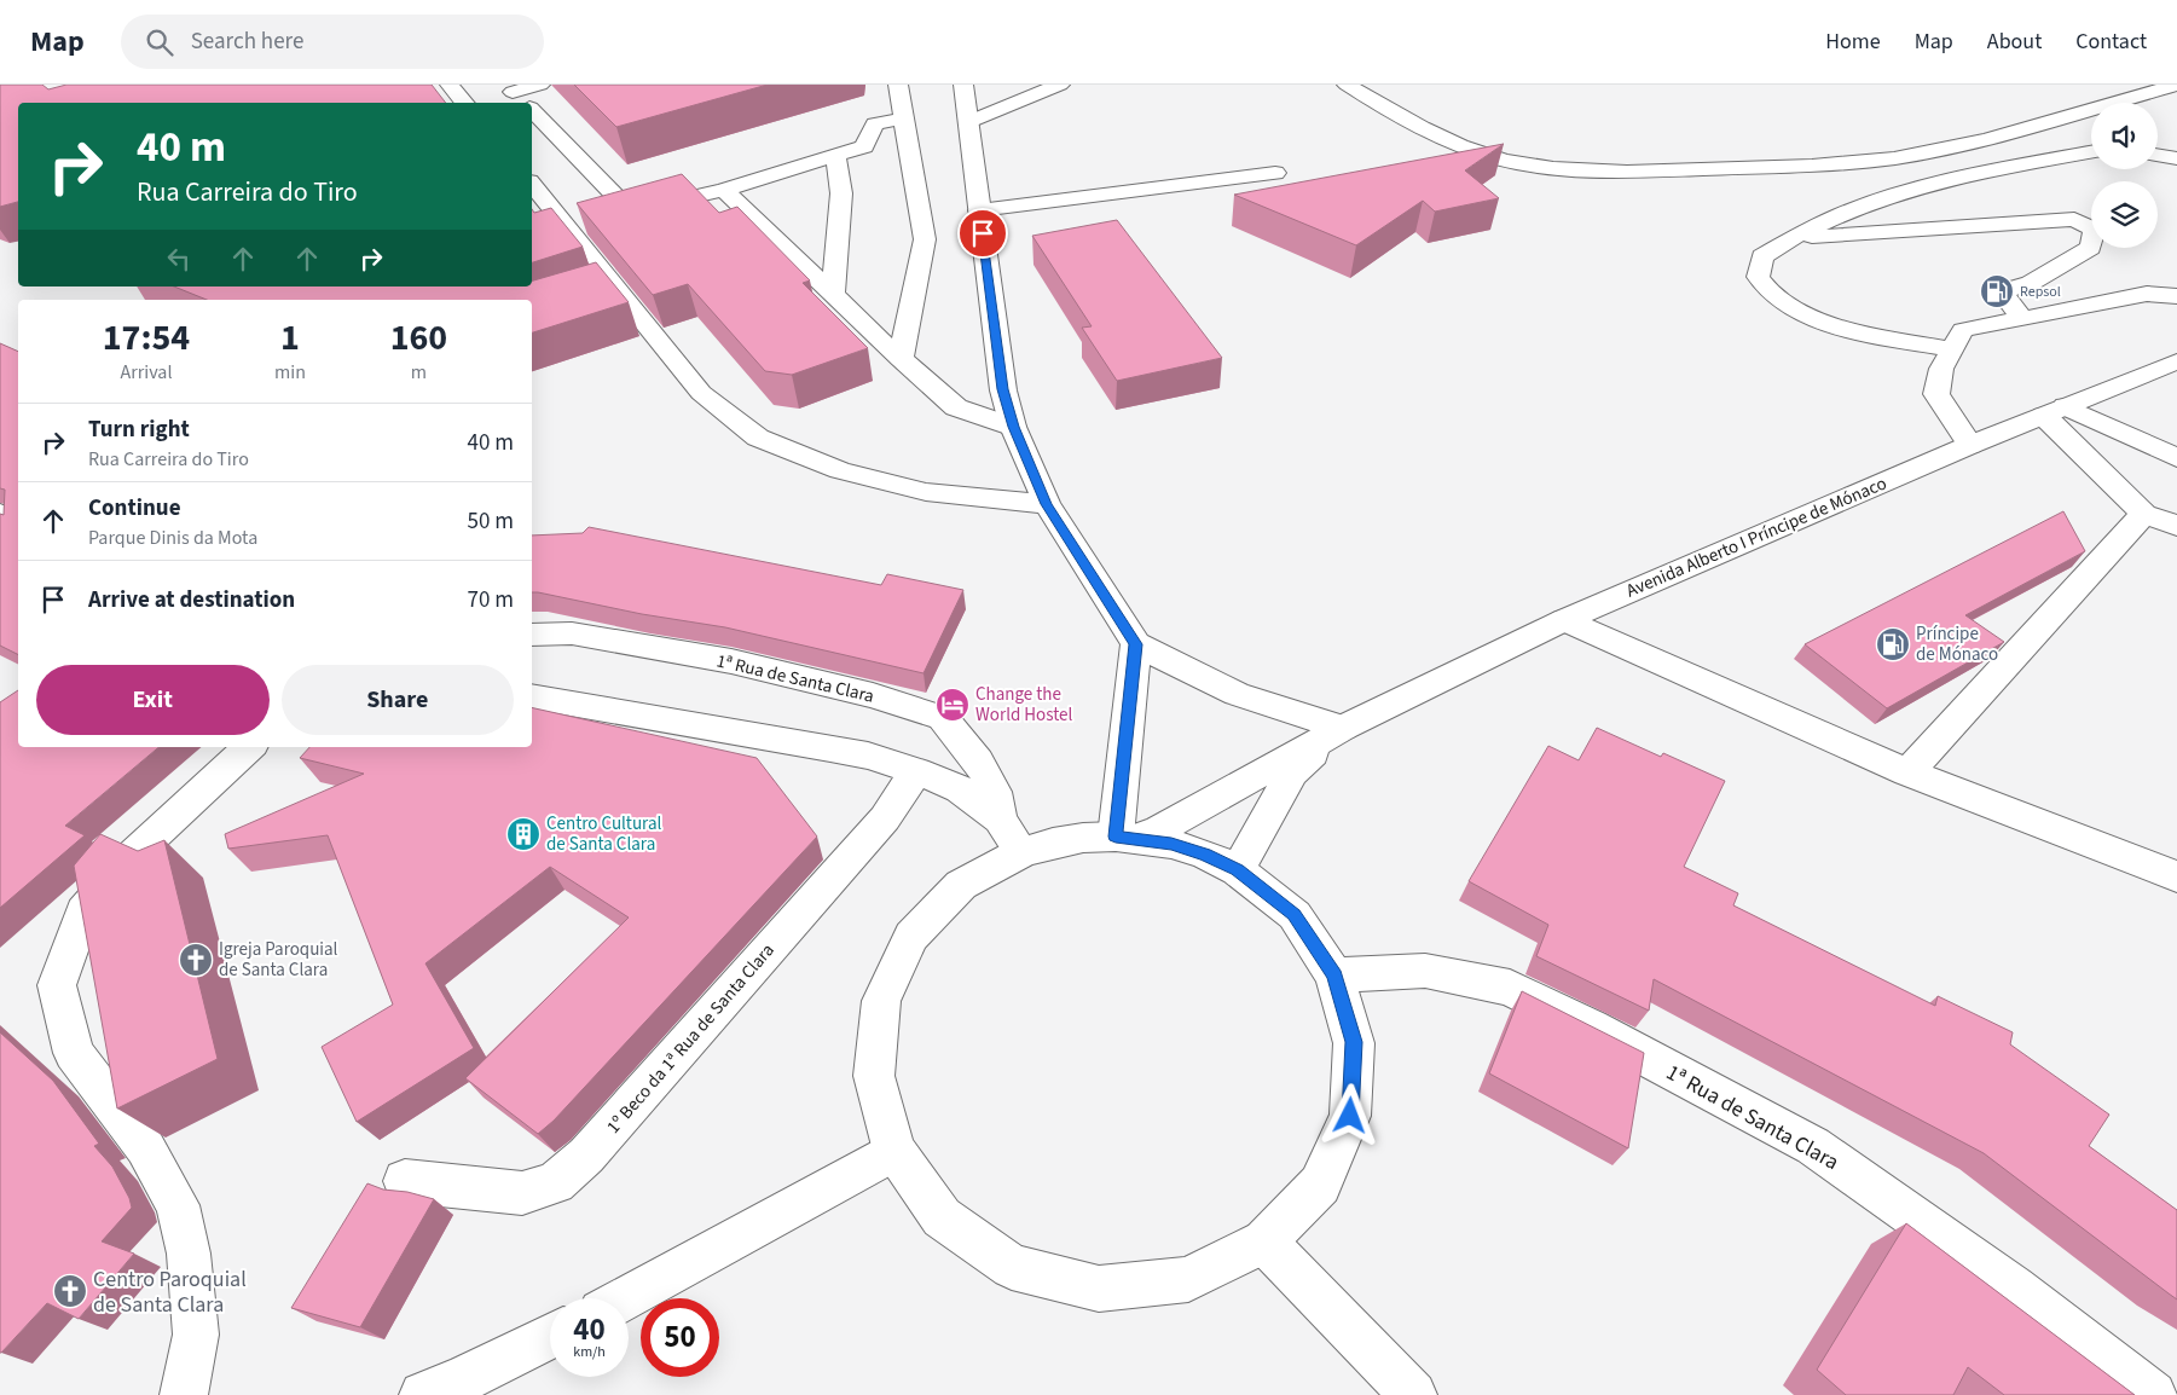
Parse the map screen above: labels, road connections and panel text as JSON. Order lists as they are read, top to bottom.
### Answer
{
  "streets": {
    "street": ["Avenida Alberto I Príncipe de Mónaco", "1ª Rua de Santa Clara", "1º Beco da 1ª Rua de Santa Clara"]
  },
  "crossings": [
    ["1ª Rua de Santa Clara", "1º Beco da 1ª Rua de Santa Clara"]
  ],
  "places": {
    "fuel station": ["Repsol", "Príncipe de Mónaco"],
    "hotel": ["Change the World Hostel"],
    "building": ["Centro Cultural de Santa Clara"],
    "church": ["Igreja Paroquial de Santa Clara", "Centro Paroquial de Santa Clara"]
  },
  "page": {
    "header": "Map",
    "search": "Search here",
    "nav": [
      "Home",
      "Map",
      "About",
      "Contact"
    ],
    "turn": ["40 m", "Rua Carreira do Tiro"],
    "eta": [
      "17:54",
      "Arrival",
      "1",
      "min",
      "160",
      "m"
    ],
    "list": [
      {
        "name": "Turn right",
        "note": "Rua Carreira do Tiro",
        "value": "40 m"
      },
      {
        "name": "Continue",
        "note": "Parque Dinis da Mota",
        "value": "50 m"
      },
      {
        "name": "Arrive at destination",
        "value": "70 m"
      }
    ],
    "buttons": ["Exit", "Share"],
    "speed": "40 km/h",
    "limit": "50"
  }
}
